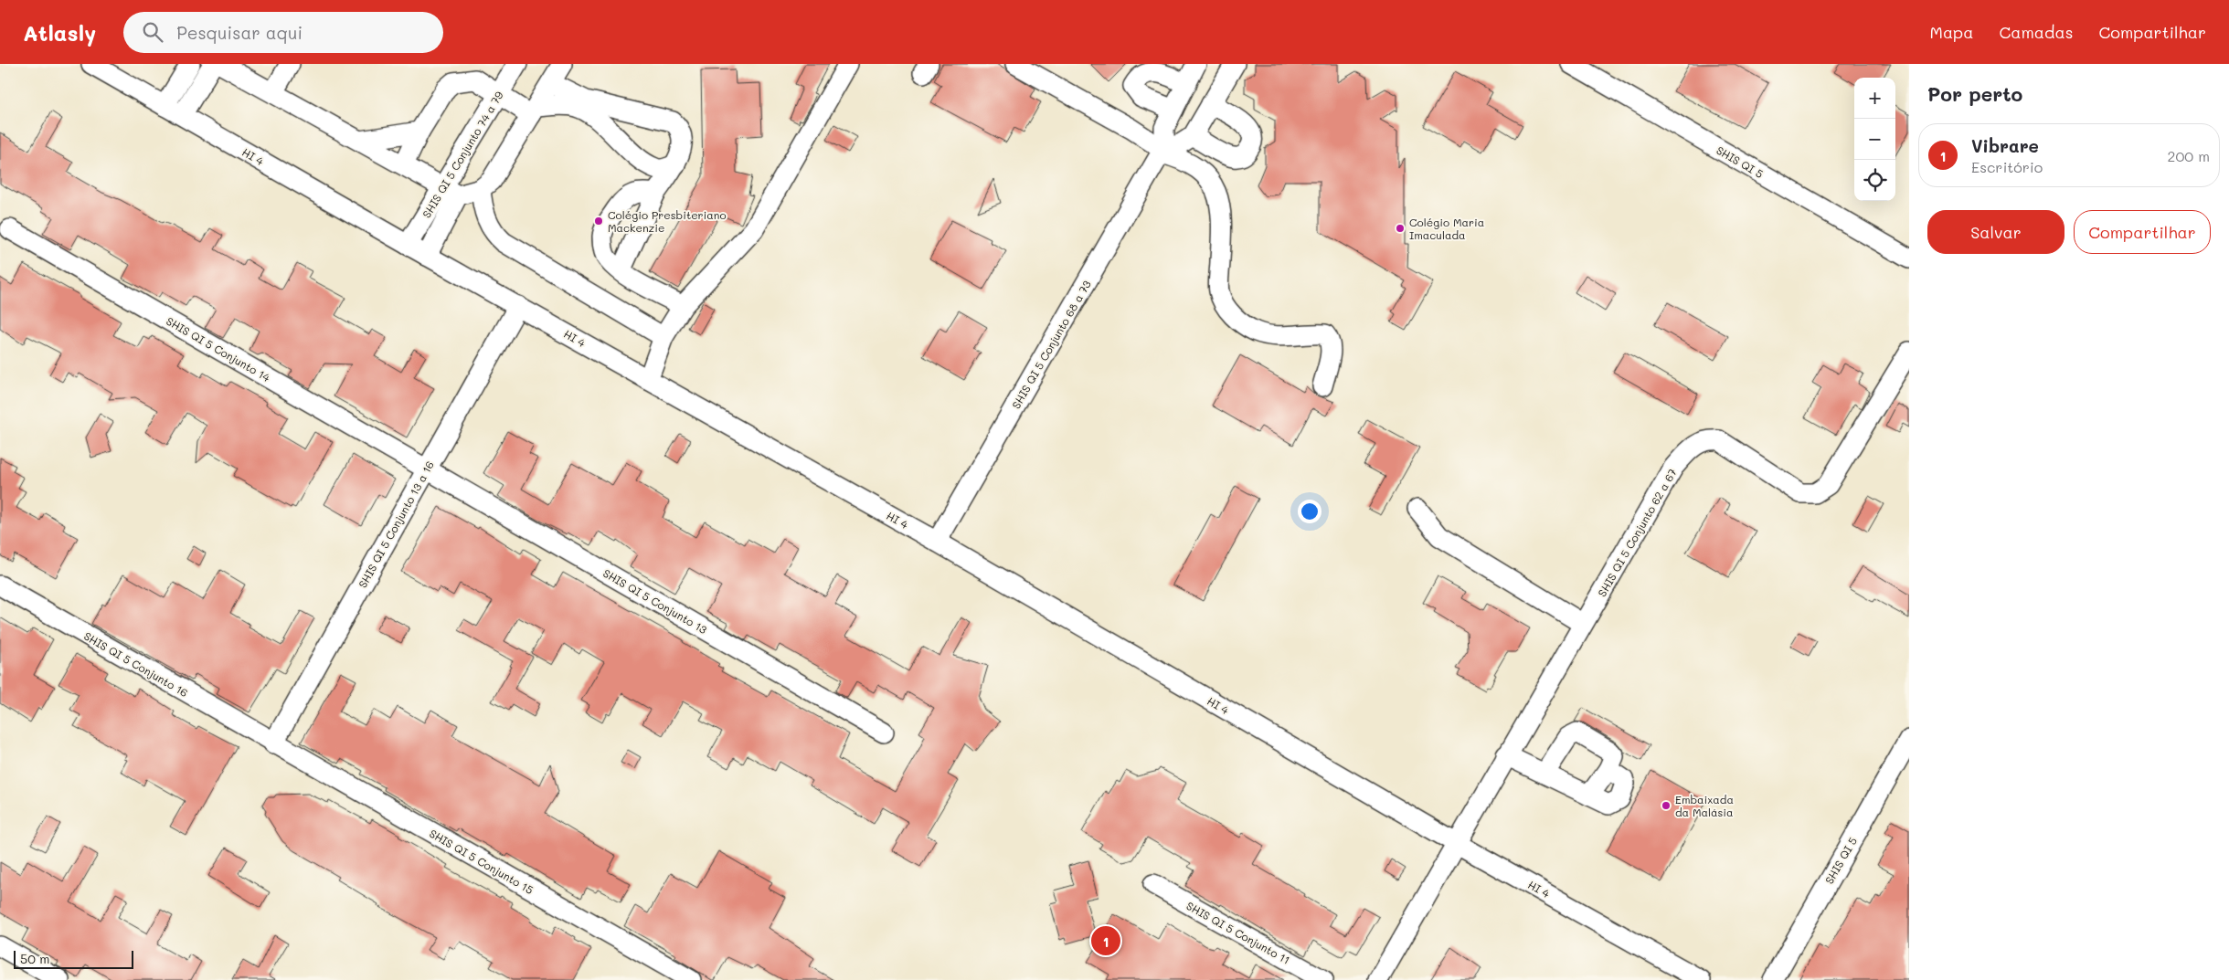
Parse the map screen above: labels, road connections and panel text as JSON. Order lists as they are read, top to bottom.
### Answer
{
  "streets": {
    "street": [
      "SHIS QI 5 Conjunto 74 a 79",
      "HI 4",
      "SHIS QI 5",
      "SHIS QI 5 Conjunto 68 a 73",
      "SHIS QI 5 Conjunto 14",
      "SHIS QI 5 Conjunto 13 a 16",
      "SHIS QI 5 Conjunto 62 a 67",
      "SHIS QI 5 Conjunto 13",
      "SHIS QI 5 Conjunto 16",
      "SHIS QI 5 Conjunto 15",
      "SHIS QI 5 Conjunto 11"
    ]
  },
  "crossings": [
    ["SHIS QI 5 Conjunto 74 a 79", "HI 4"],
    ["HI 4", "SHIS QI 5 Conjunto 68 a 73"],
    ["HI 4", "SHIS QI 5 Conjunto 13 a 16"],
    ["HI 4", "SHIS QI 5 Conjunto 62 a 67"],
    ["SHIS QI 5 Conjunto 14", "SHIS QI 5 Conjunto 13 a 16"],
    ["SHIS QI 5 Conjunto 14", "SHIS QI 5 Conjunto 13"],
    ["SHIS QI 5 Conjunto 13 a 16", "SHIS QI 5 Conjunto 13"],
    ["SHIS QI 5 Conjunto 13 a 16", "SHIS QI 5 Conjunto 16"],
    ["SHIS QI 5 Conjunto 13 a 16", "SHIS QI 5 Conjunto 15"],
    ["SHIS QI 5 Conjunto 16", "SHIS QI 5 Conjunto 15"]
  ],
  "places": ["Colégio Presbiteriano Mackenzie", "Colégio Maria Imaculada", "Embaixada da Malásia"],
  "scale_bar": "50 m",
  "page": {
    "header": "Atlasly",
    "search": "Pesquisar aqui",
    "nav": ["Mapa", "Camadas", "Compartilhar"],
    "heading": "Por perto",
    "map_buttons": ["+", "−"],
    "list": [
      {
        "mark": "1",
        "name": "Vibrare",
        "note": "Escritório",
        "value": "200 m"
      }
    ],
    "buttons": ["Salvar", "Compartilhar"],
    "pins": "1",
    "scale": "50 m"
  }
}
